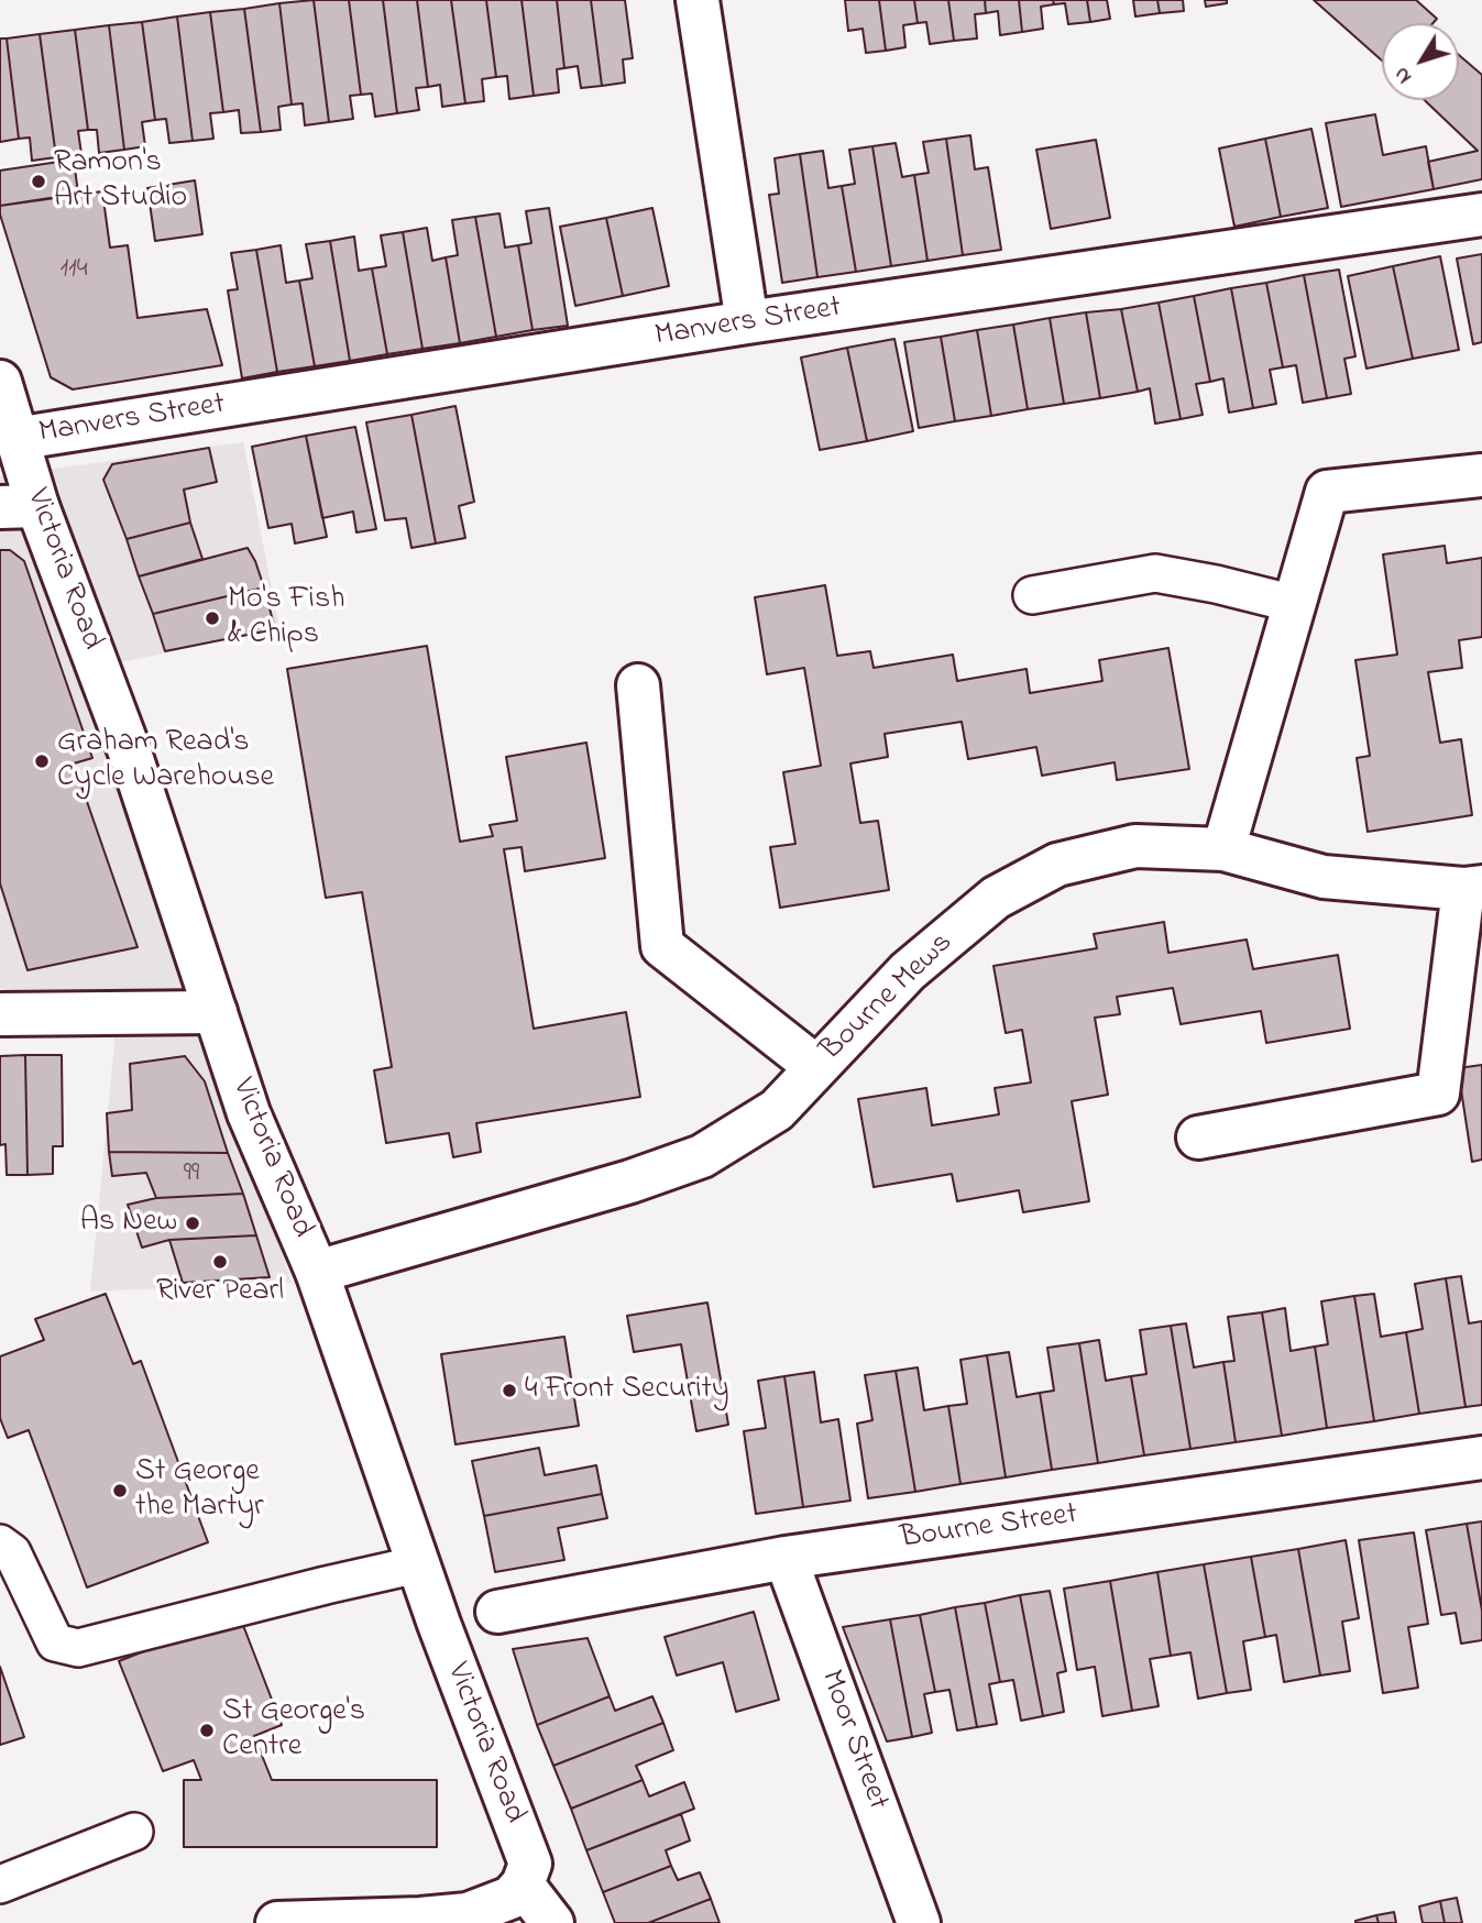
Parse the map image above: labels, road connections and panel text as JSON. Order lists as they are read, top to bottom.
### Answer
{
  "streets": {
    "street": [
      "Manvers Street",
      "Victoria Road",
      "Bourne Mews",
      "Bourne Street",
      "Moor Street"
    ]
  },
  "crossings": [
    ["Manvers Street", "Victoria Road"],
    ["Victoria Road", "Bourne Mews"],
    ["Bourne Street", "Moor Street"]
  ],
  "places": [
    "Ramon's Art Studio",
    "Mo's Fish & Chips",
    "Graham Read's Cycle Warehouse",
    "As New",
    "River Pearl",
    "4 Front Security",
    "St George the Martyr",
    "St George's Centre"
  ],
  "house_numbers": ["114", "99"],
  "north": "bottom left"
}
